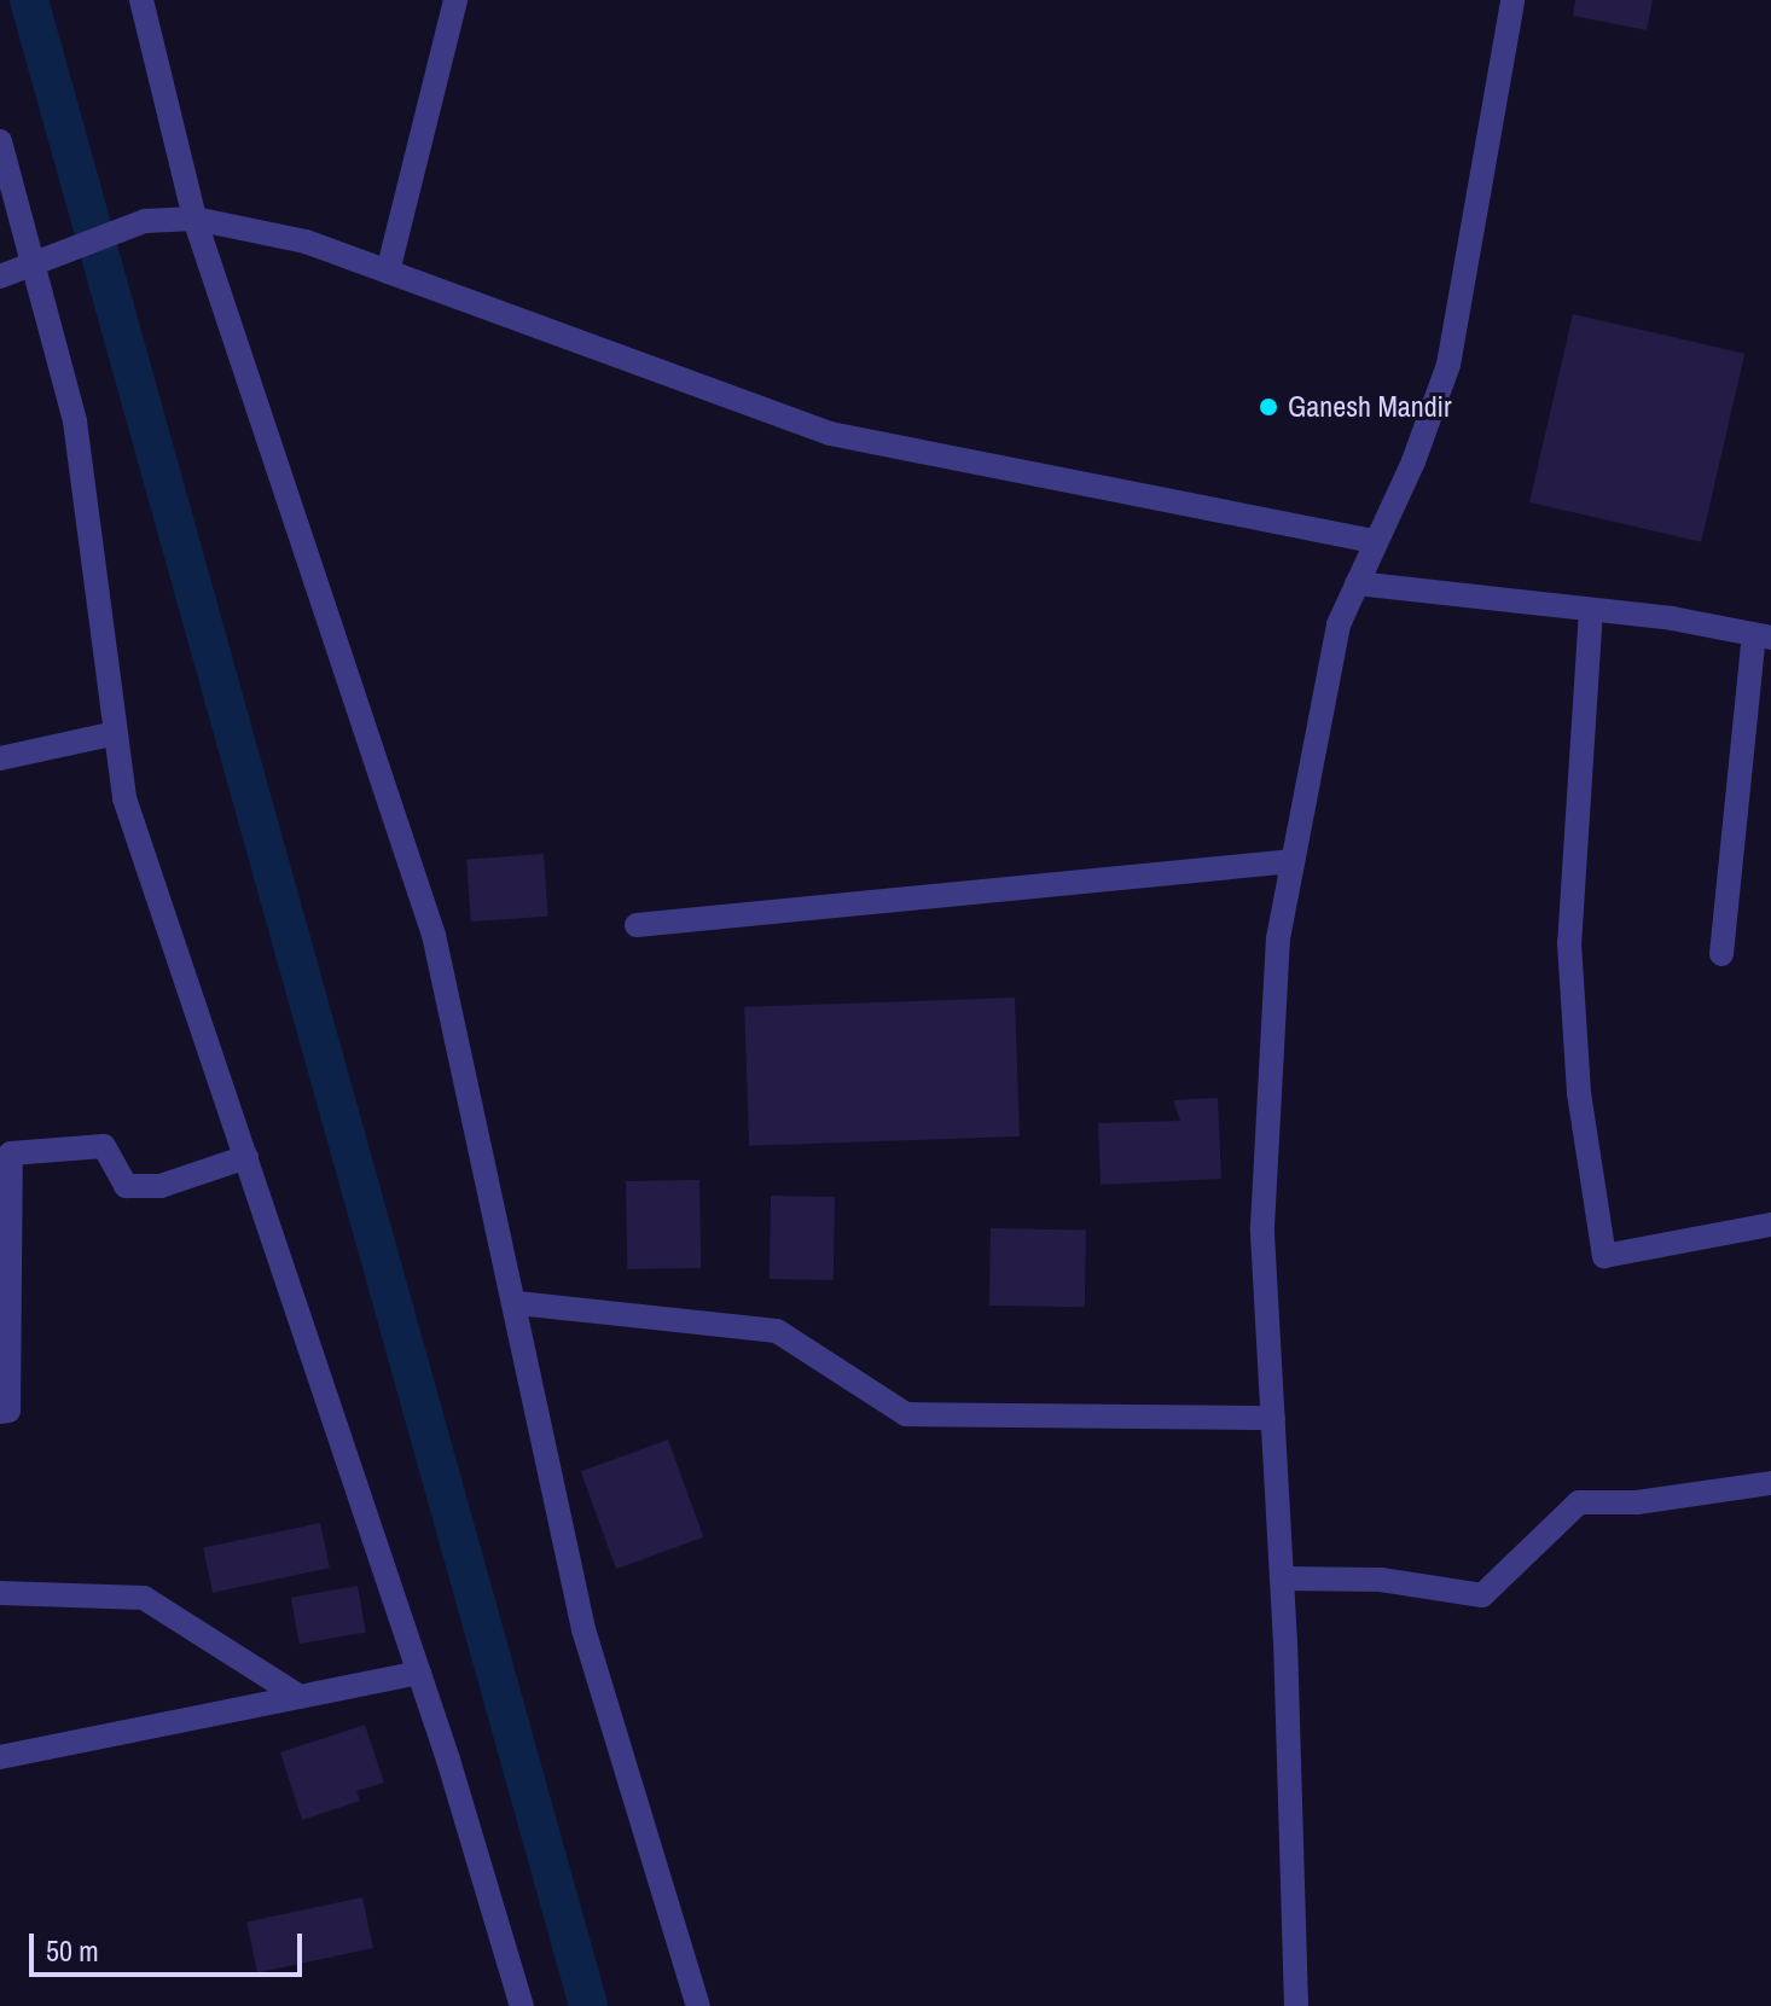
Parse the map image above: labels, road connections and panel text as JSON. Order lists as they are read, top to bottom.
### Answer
{
  "places": ["Ganesh Mandir"],
  "scale_bar": "50 m"
}
